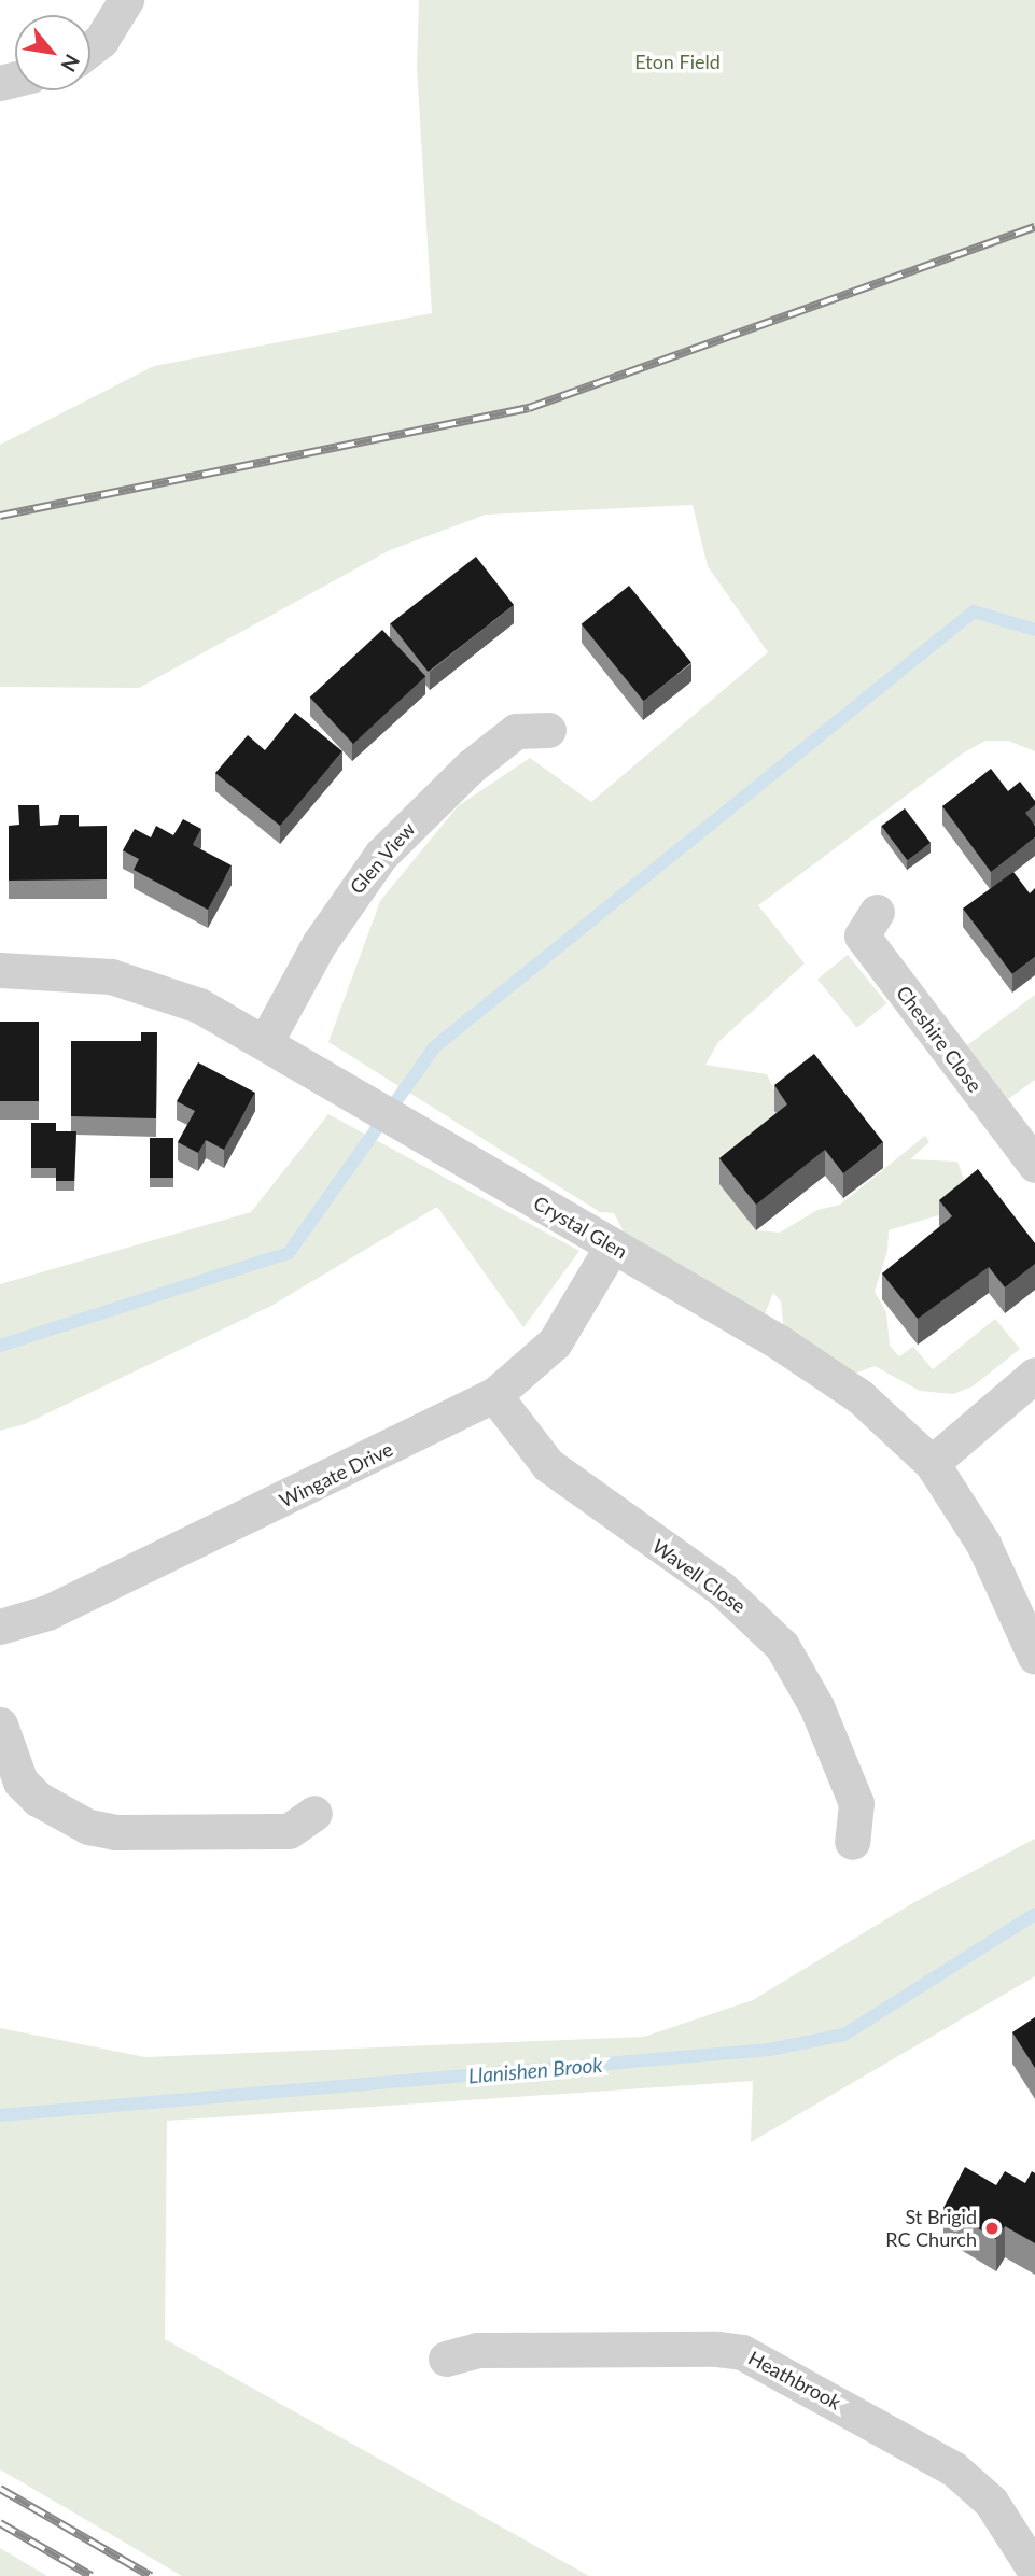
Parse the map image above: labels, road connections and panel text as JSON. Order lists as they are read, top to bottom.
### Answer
{
  "streets": {
    "street": [
      "Glen View",
      "Cheshire Close",
      "Crystal Glen",
      "Wingate Drive",
      "Wavell Close",
      "Heathbrook"
    ]
  },
  "crossings": [
    ["Glen View", "Crystal Glen"],
    ["Crystal Glen", "Wingate Drive"],
    ["Wingate Drive", "Wavell Close"]
  ],
  "water": ["Llanishen Brook"],
  "parks": ["Eton Field"],
  "places": ["St Brigid RC Church"],
  "north": "bottom right"
}
